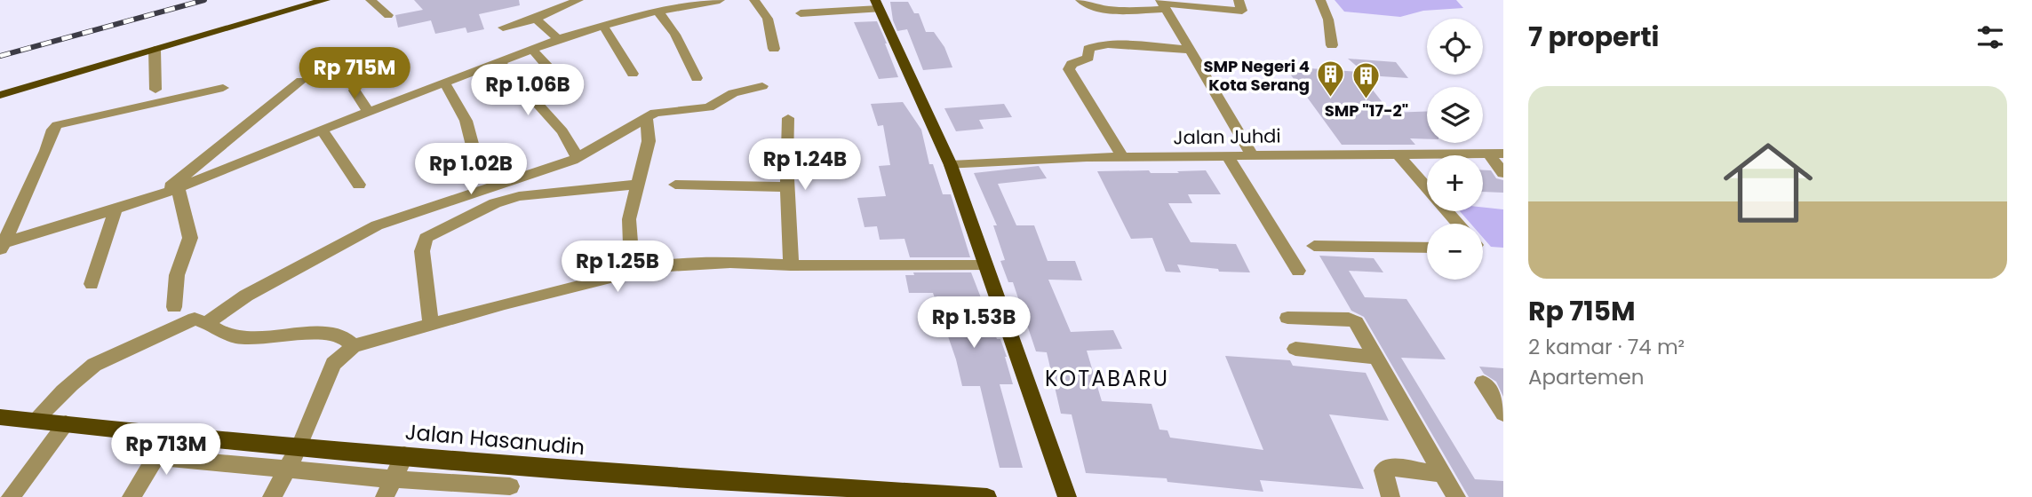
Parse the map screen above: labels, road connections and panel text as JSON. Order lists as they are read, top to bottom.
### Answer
{
  "streets": {
    "main road": ["Jalan Hasanudin"],
    "street": ["Jalan Juhdi"]
  },
  "districts": ["KOTABARU"],
  "places": {
    "building": ["SMP Negeri 4 Kota Serang", "SMP \"17-2\""]
  },
  "page": {
    "heading": "7 properti",
    "map_buttons": ["+", "−"],
    "price": [
      "Rp 715M",
      "Rp 1.06B",
      "Rp 1.24B",
      "Rp 1.02B",
      "Rp 1.25B",
      "Rp 1.53B",
      "Rp 713M"
    ],
    "list": [
      {
        "name": "Rp 715M",
        "note": "2 kamar · 74 m² · Apartemen"
      }
    ]
  }
}
